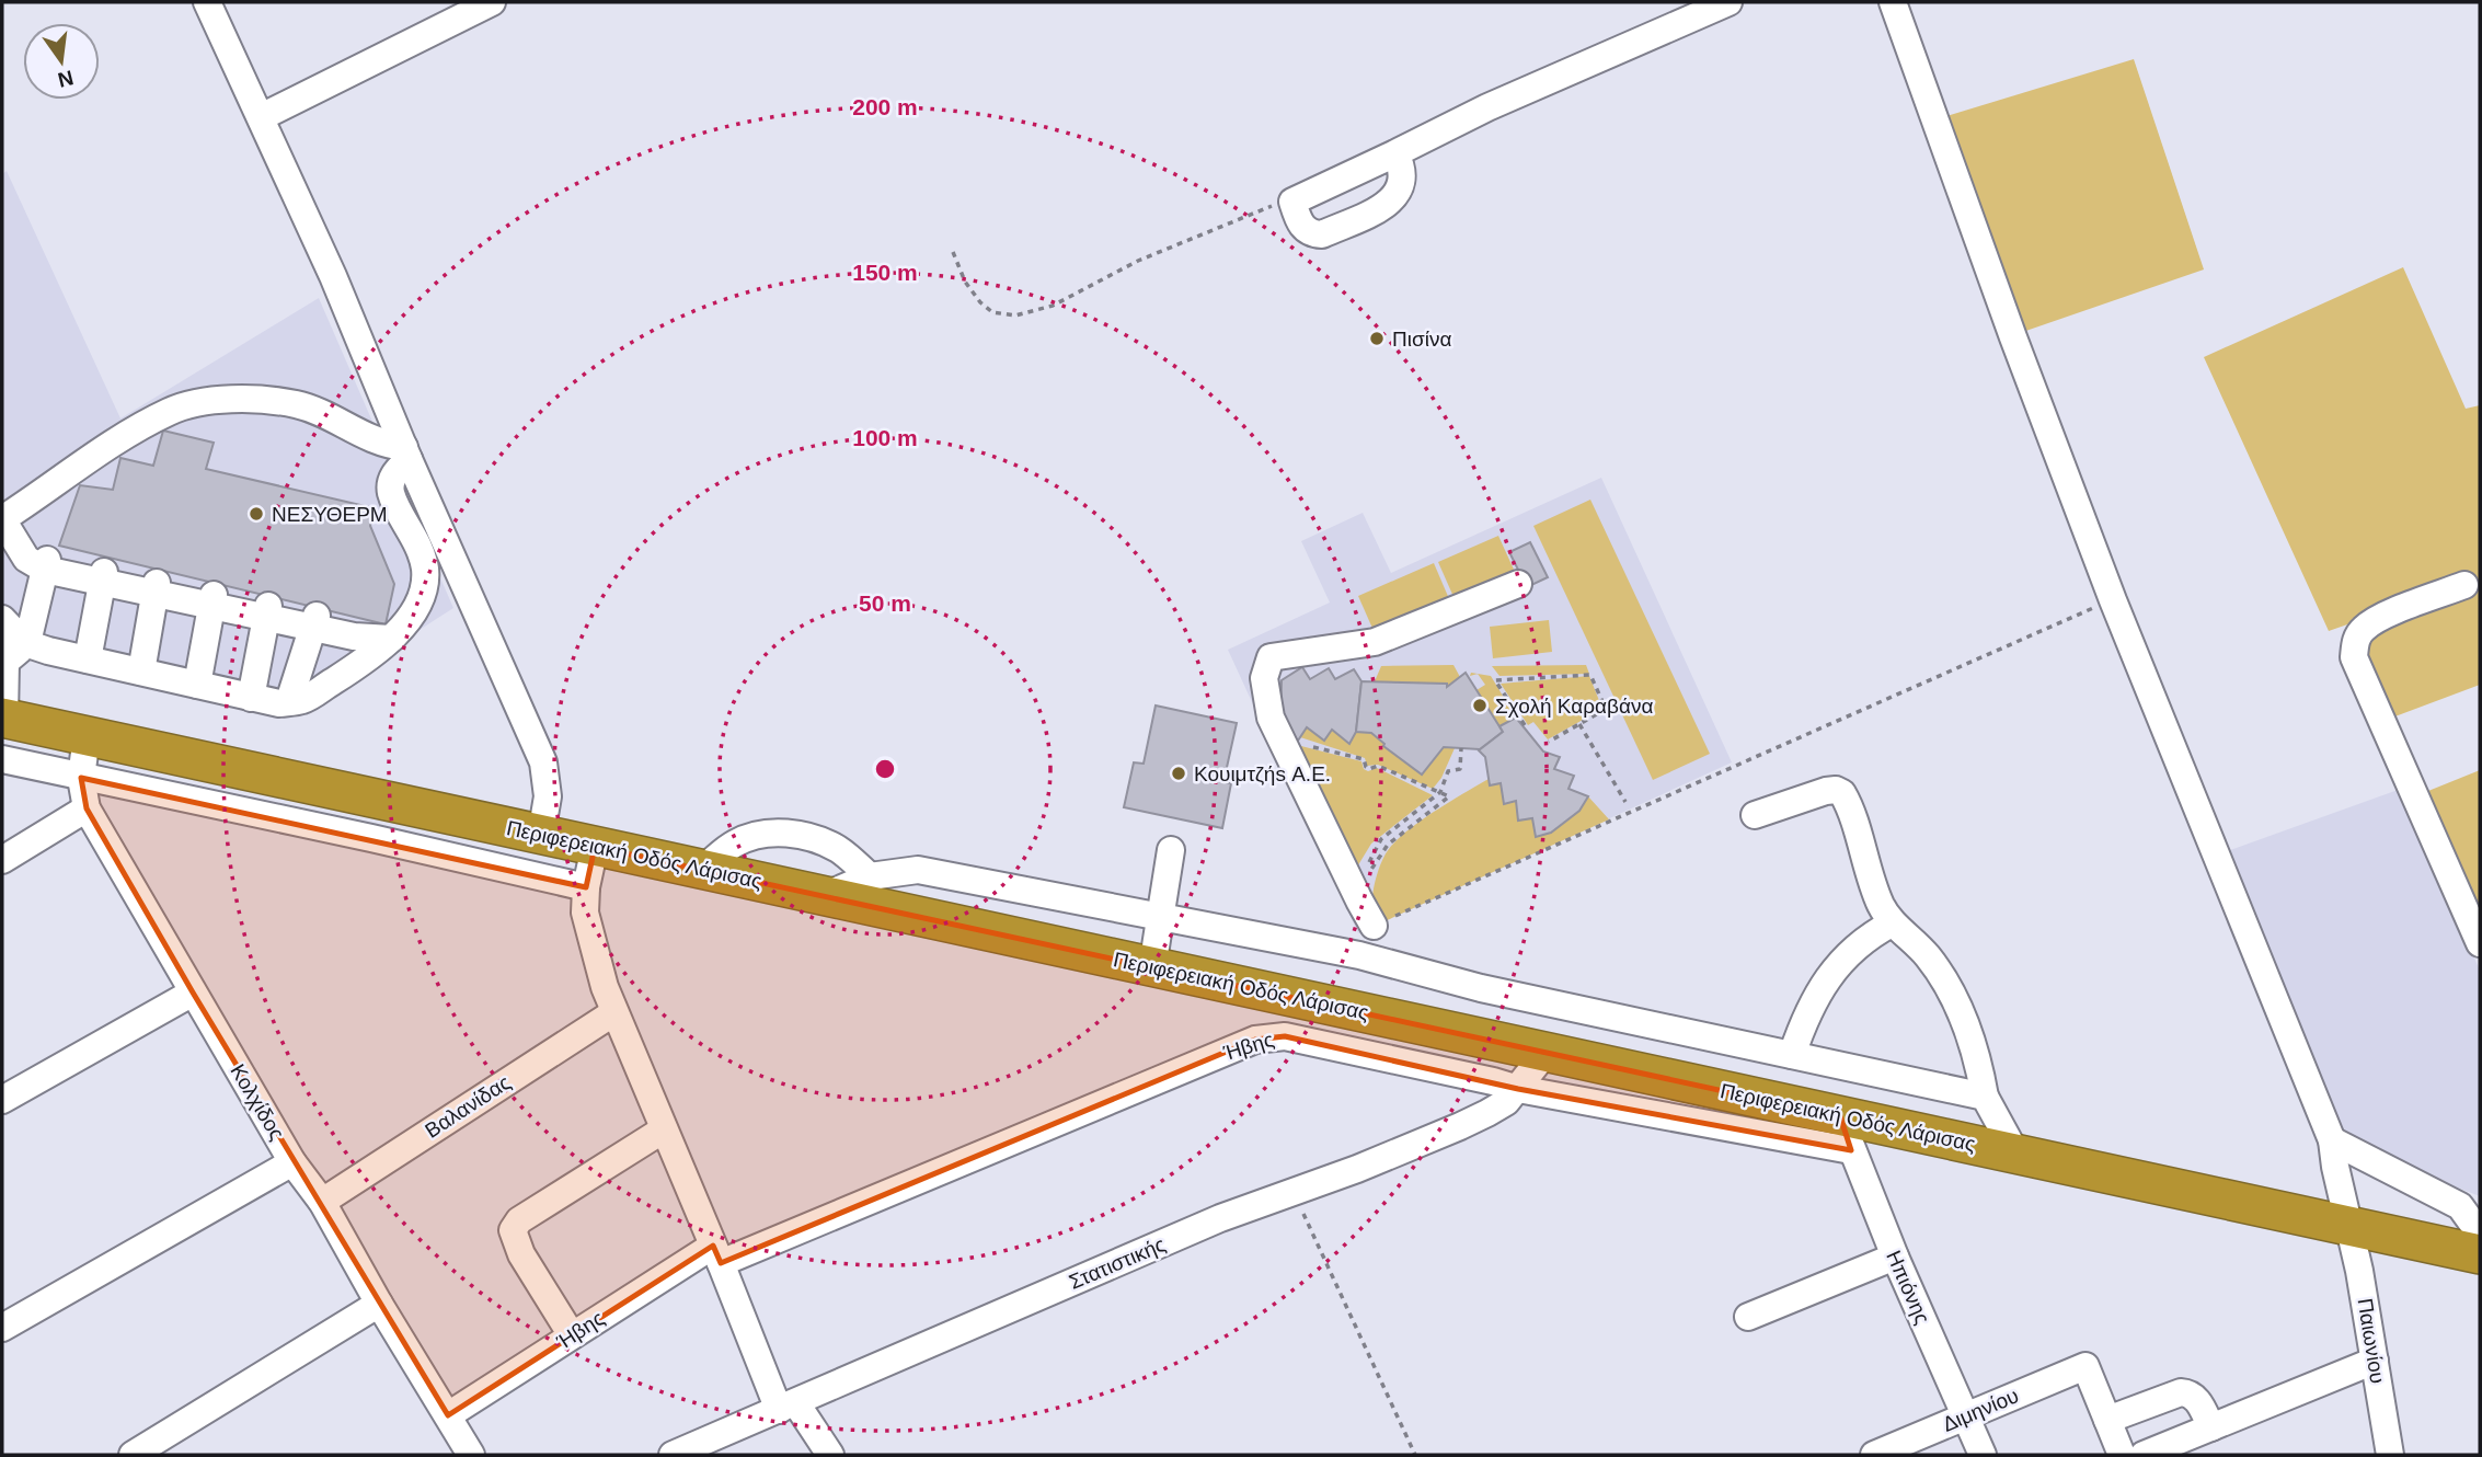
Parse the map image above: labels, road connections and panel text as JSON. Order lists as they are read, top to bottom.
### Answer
{
  "streets": {
    "highway": ["Περιφερειακή Οδός Λάρισας"],
    "street": [
      "Ήβης",
      "Κολχίδος",
      "Βαλανίδας",
      "Στατιστικής",
      "Ηπιόνης",
      "Παιωνίου",
      "Διμηνίου"
    ]
  },
  "crossings": [
    ["Περιφερειακή Οδός Λάρισας", "Ήβης"],
    ["Περιφερειακή Οδός Λάρισας", "Κολχίδος"],
    ["Περιφερειακή Οδός Λάρισας", "Στατιστικής"],
    ["Περιφερειακή Οδός Λάρισας", "Ηπιόνης"],
    ["Περιφερειακή Οδός Λάρισας", "Παιωνίου"],
    ["Ήβης", "Κολχίδος"],
    ["Ήβης", "Στατιστικής"],
    ["Ήβης", "Ηπιόνης"],
    ["Κολχίδος", "Βαλανίδας"],
    ["Ηπιόνης", "Διμηνίου"]
  ],
  "places": [
    "Πισίνα",
    "ΝΕΣΥΘΕΡΜ",
    "Σχολή Καραβάνα",
    "Κουιμτζήs Α.Ε."
  ],
  "north": "bottom",
  "rings": [
    "200 m",
    "150 m",
    "100 m",
    "50 m"
  ]
}
